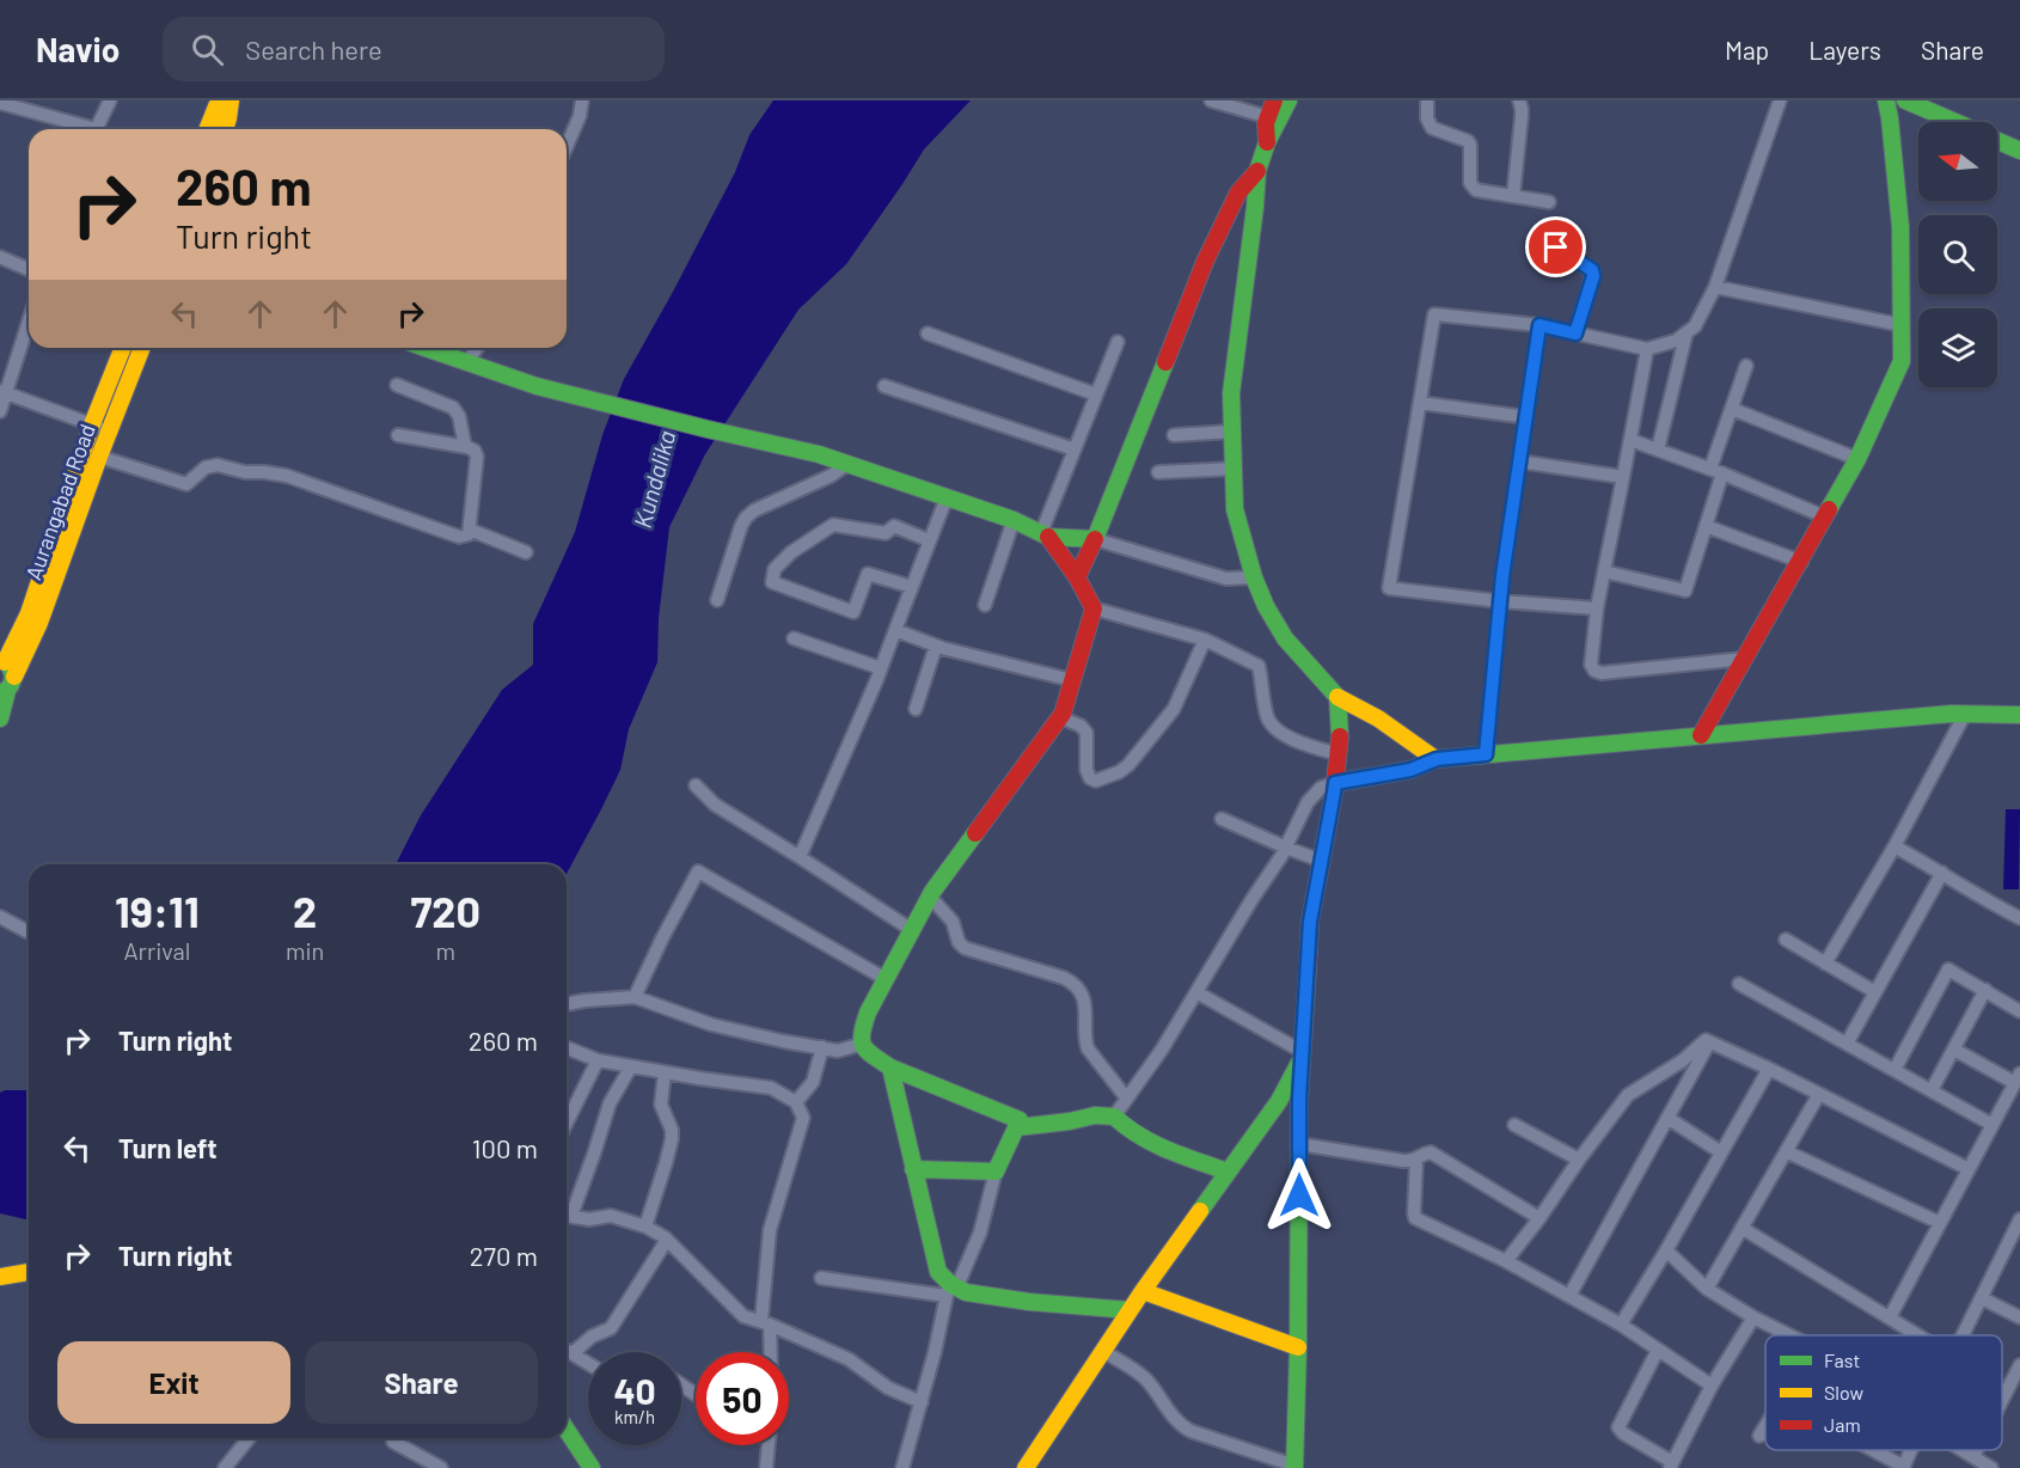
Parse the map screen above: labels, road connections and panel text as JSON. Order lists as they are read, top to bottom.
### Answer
{
  "streets": {
    "street": ["Aurangabad Road"]
  },
  "water": ["Kundalika"],
  "legend": ["Fast", "Slow", "Jam"],
  "north": "left",
  "page": {
    "header": "Navio",
    "search": "Search here",
    "nav": ["Map", "Layers", "Share"],
    "turn": ["260 m", "Turn right"],
    "eta": [
      "19:11",
      "Arrival",
      "2",
      "min",
      "720",
      "m"
    ],
    "list": [
      {
        "name": "Turn right",
        "value": "260 m"
      },
      {
        "name": "Turn left",
        "value": "100 m"
      },
      {
        "name": "Turn right",
        "value": "270 m"
      }
    ],
    "buttons": ["Exit", "Share"],
    "speed": "40 km/h",
    "limit": "50"
  }
}
